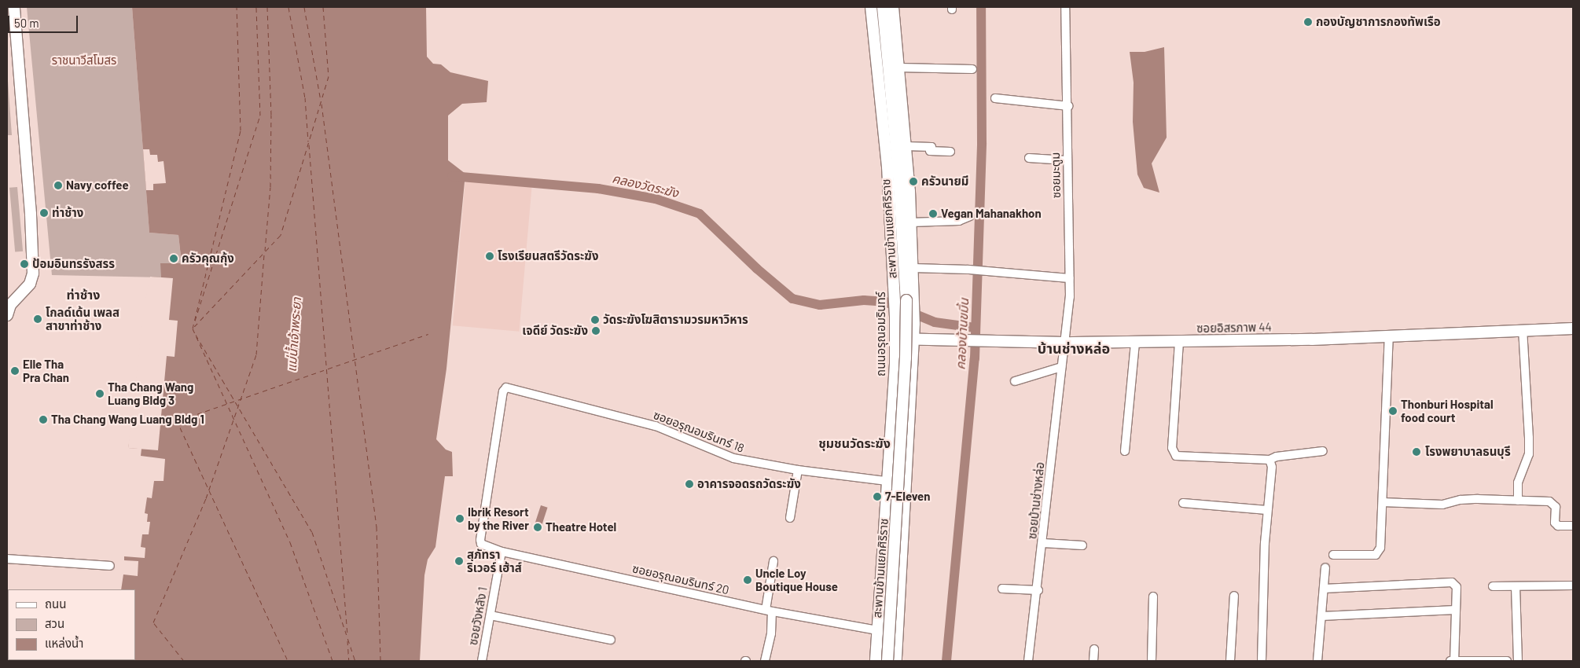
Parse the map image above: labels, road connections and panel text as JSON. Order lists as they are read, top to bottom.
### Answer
{
  "streets": {
    "main road": ["สะพานข้ามแยกศิริราช", "ซอยอิสรภาพ 44", "ถนนอรุณอมรินทร์"],
    "street": [
      "ซอยมะตูม",
      "ซอยอรุณอมรินทร์ 18",
      "ซอยบ้านช่างหล่อ",
      "ซอยอรุณอมรินทร์ 20",
      "ซอยวังหลัง 1"
    ]
  },
  "crossings": [
    ["ซอยมะตูม", "ซอยอิสรภาพ 44"],
    ["ซอยมะตูม", "ซอยบ้านช่างหล่อ"],
    ["ซอยอิสรภาพ 44", "ถนนอรุณอมรินทร์"],
    ["ซอยอิสรภาพ 44", "ซอยบ้านช่างหล่อ"],
    ["ถนนอรุณอมรินทร์", "ซอยอรุณอมรินทร์ 18"],
    ["ถนนอรุณอมรินทร์", "ซอยอรุณอมรินทร์ 20"],
    ["ซอยอรุณอมรินทร์ 18", "ซอยอรุณอมรินทร์ 20"],
    ["ซอยอรุณอมรินทร์ 20", "ซอยวังหลัง 1"]
  ],
  "districts": ["ท่าช้าง", "บ้านช่างหล่อ", "ชุมชนวัดระฆัง"],
  "water": ["คลองวัดระฆัง", "คลองบ้านขมิ้น", "แม่น้ำเจ้าพระยา"],
  "parks": ["ราชนาวีสโมสร"],
  "places": [
    "กองบัญชาการกองทัพเรือ",
    "ครัวนายมี",
    "Navy coffee",
    "ท่าช้าง",
    "Vegan Mahanakhon",
    "โรงเรียนสตรีวัดระฆัง",
    "ครัวคุณกุ้ง",
    "ป้อมอินทรรังสรร",
    "โกลด์เด้น เพลส สาขาท่าช้าง",
    "วัดระฆังโฆสิตารามวรมหาวิหาร",
    "เจดีย์ วัดระฆัง",
    "Elle Tha Pra Chan",
    "Tha Chang Wang Luang Bldg 3",
    "Thonburi Hospital food court",
    "Tha Chang Wang Luang Bldg 1",
    "โรงพยาบาลธนบุรี",
    "อาคารจอดรถวัดระฆัง",
    "7-Eleven",
    "Ibrik Resort by the River",
    "Theatre Hotel",
    "สุภัทรา ริเวอร์ เฮ้าส์",
    "Uncle Loy Boutique House"
  ],
  "legend": ["ถนน", "สวน", "แหล่งน้ำ"],
  "scale_bar": "50 m"
}
